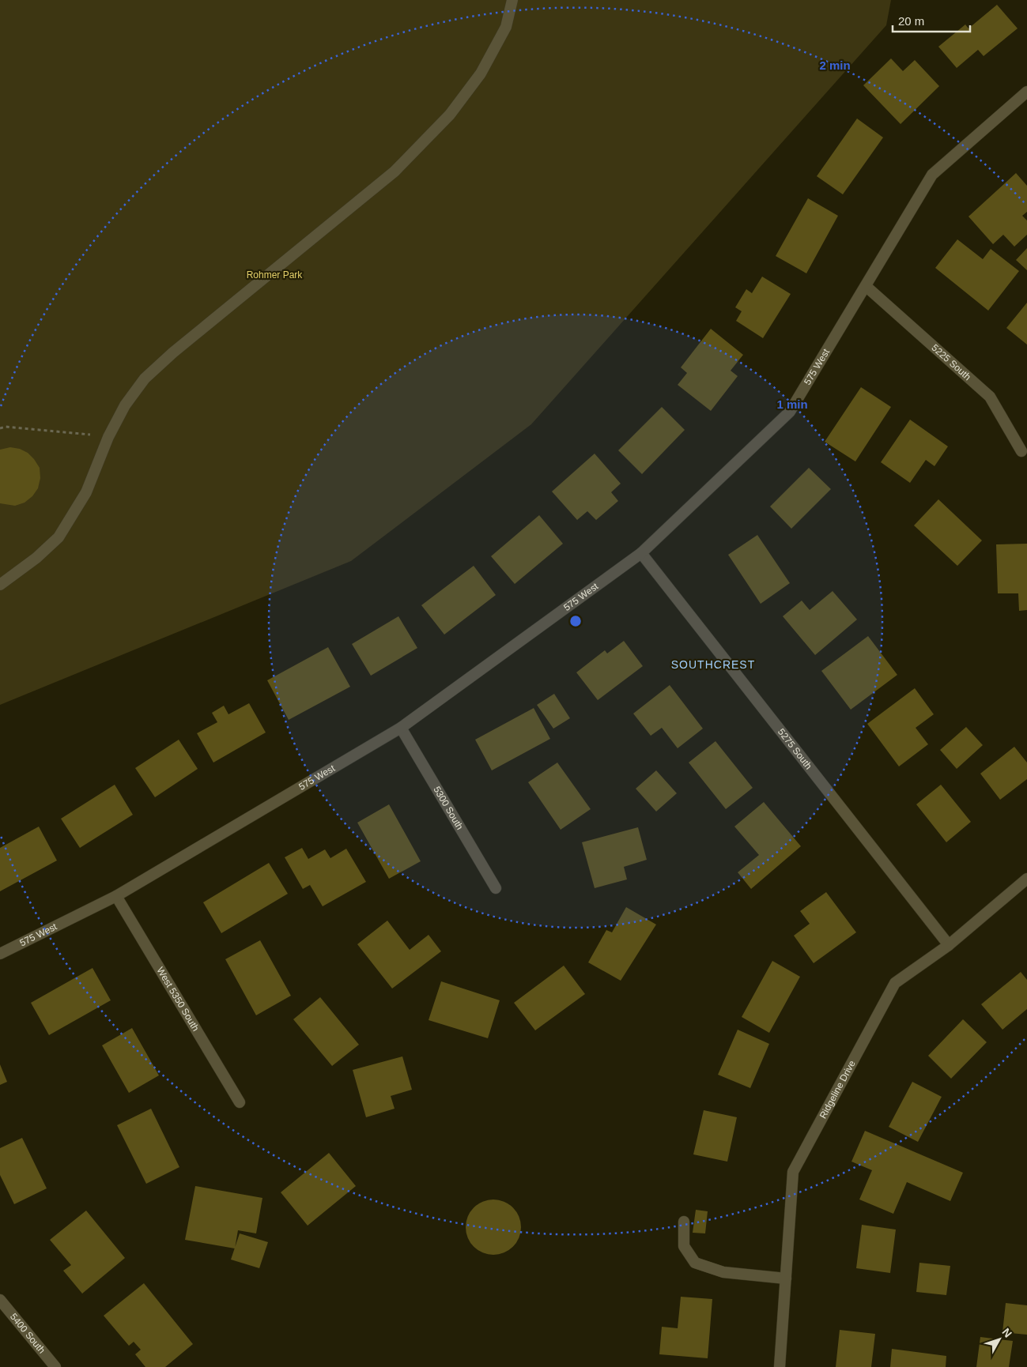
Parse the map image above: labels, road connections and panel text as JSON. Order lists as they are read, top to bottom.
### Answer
{
  "streets": {
    "street": [
      "5225 South",
      "575 West",
      "5275 South",
      "5300 South",
      "West 5350 South",
      "Ridgeline Drive",
      "5400 South"
    ]
  },
  "crossings": [
    ["5225 South", "575 West"],
    ["575 West", "5275 South"],
    ["575 West", "5300 South"],
    ["575 West", "West 5350 South"],
    ["5275 South", "Ridgeline Drive"]
  ],
  "districts": ["SOUTHCREST"],
  "parks": ["Rohmer Park"],
  "scale_bar": "20 m",
  "north": "top right",
  "rings": ["2 min", "1 min"]
}
